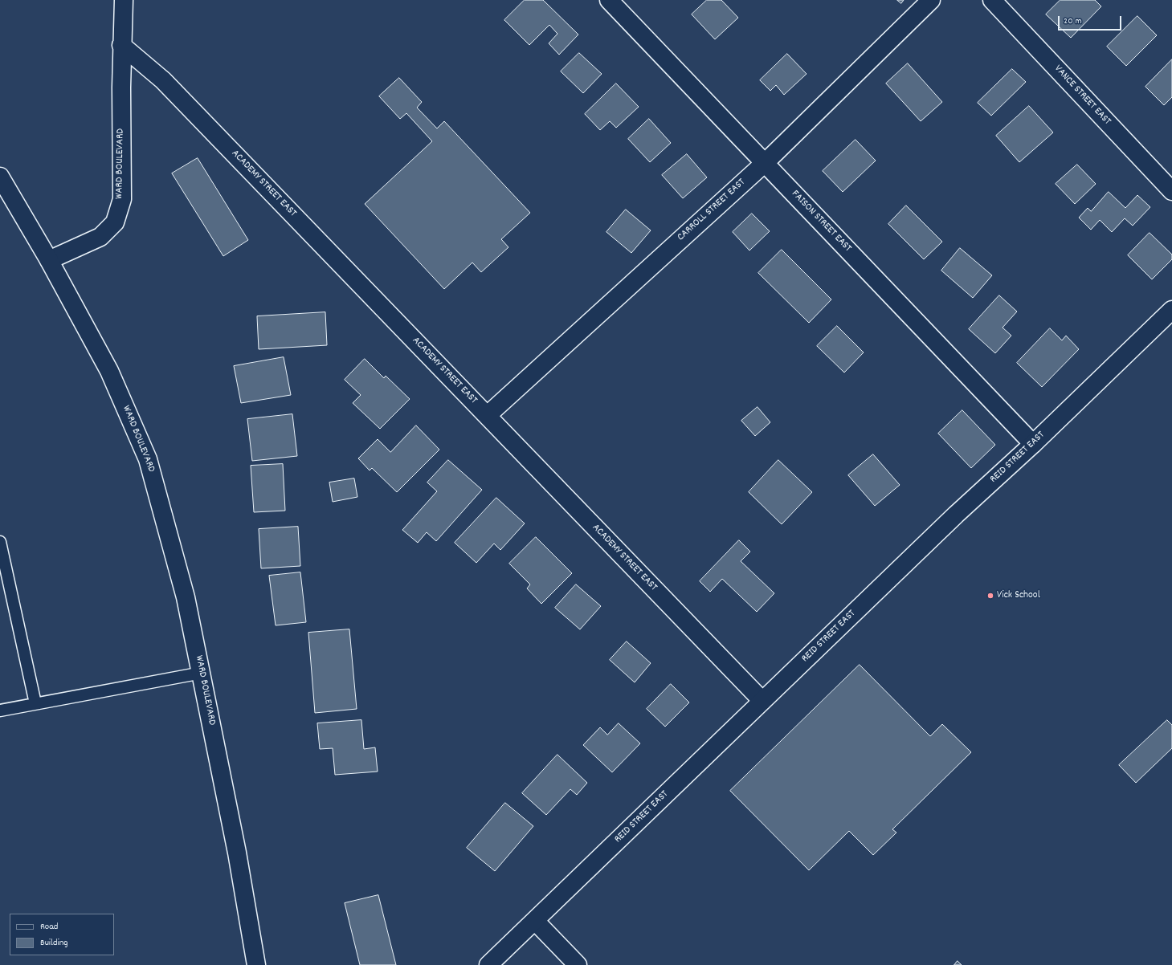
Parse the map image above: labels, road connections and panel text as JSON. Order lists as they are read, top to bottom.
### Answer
{
  "streets": {
    "street": [
      "VANCE STREET EAST",
      "WARD BOULEVARD",
      "ACADEMY STREET EAST",
      "CARROLL STREET EAST",
      "FAISON STREET EAST",
      "REID STREET EAST"
    ]
  },
  "crossings": [
    ["WARD BOULEVARD", "ACADEMY STREET EAST"],
    ["ACADEMY STREET EAST", "CARROLL STREET EAST"],
    ["ACADEMY STREET EAST", "REID STREET EAST"],
    ["CARROLL STREET EAST", "FAISON STREET EAST"],
    ["FAISON STREET EAST", "REID STREET EAST"]
  ],
  "places": ["Vick School"],
  "legend": ["Road", "Building"],
  "scale_bar": "20 m"
}
